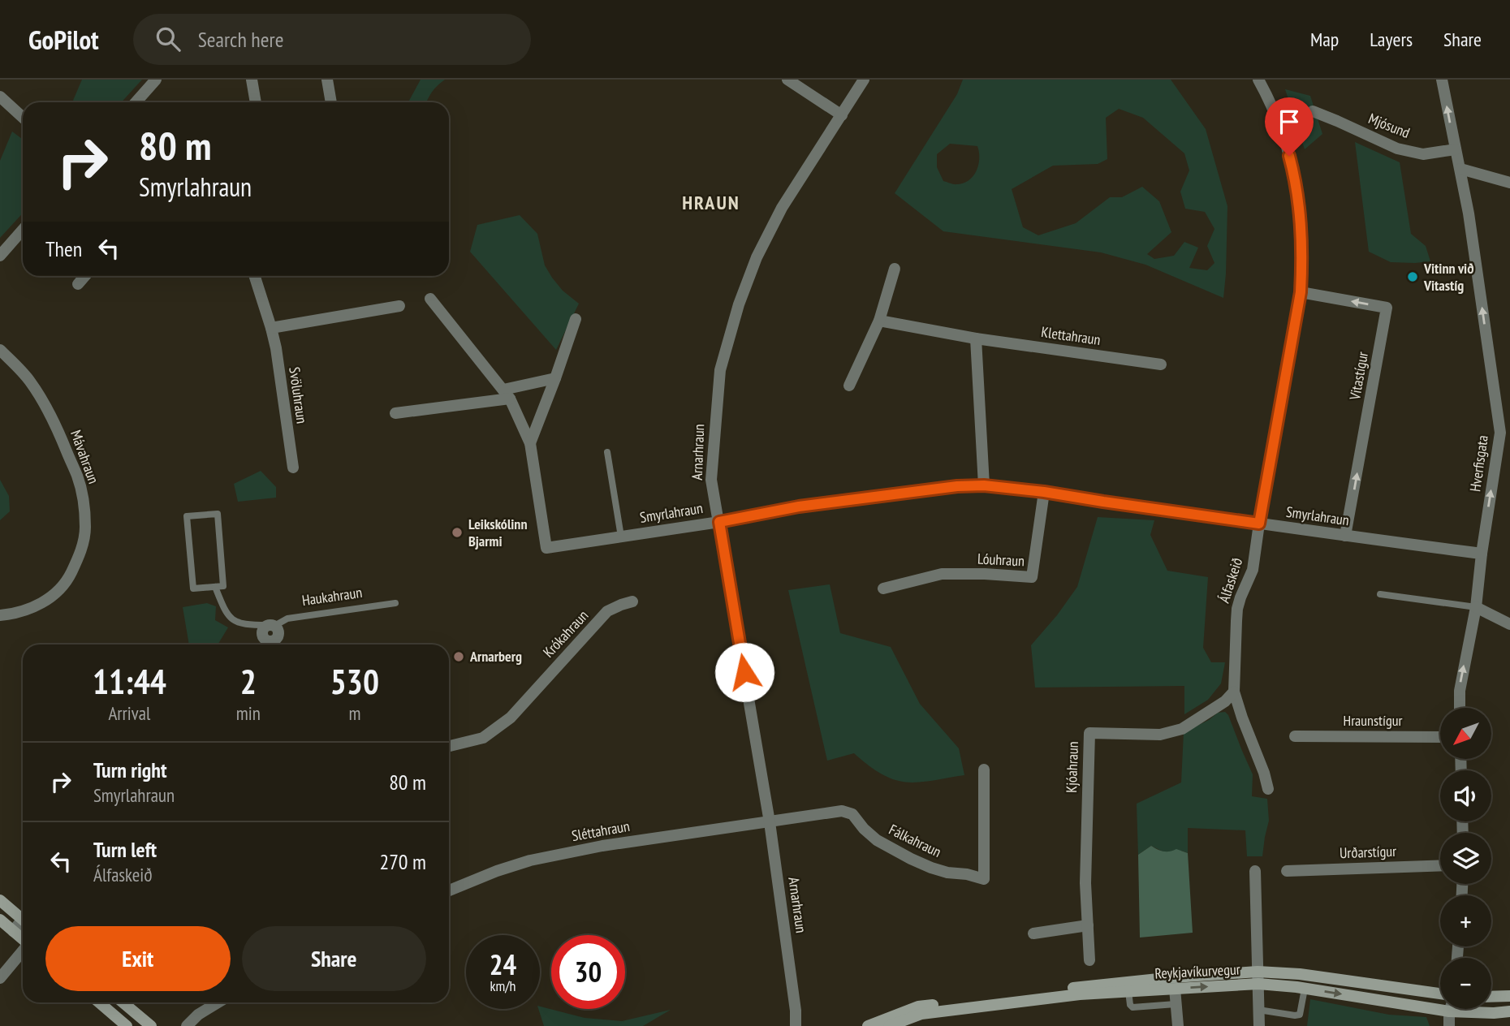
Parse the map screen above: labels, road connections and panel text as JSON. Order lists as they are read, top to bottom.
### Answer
{
  "streets": {
    "main road": ["Reykjavíkurvegur"],
    "street": [
      "Mjósund",
      "Klettahraun",
      "Vitastígur",
      "Svöluhraun",
      "Arnarhraun",
      "Mávahraun",
      "Hverfisgata",
      "Smyrlahraun",
      "Lóuhraun",
      "Álfaskeið",
      "Krókahraun",
      "Hraunstígur",
      "Kjóahraun",
      "Sléttahraun",
      "Fálkahraun",
      "Urðarstígur"
    ],
    "lane": ["Haukahraun"]
  },
  "crossings": [
    ["Mjósund", "Hverfisgata"],
    ["Vitastígur", "Smyrlahraun"],
    ["Vitastígur", "Álfaskeið"],
    ["Arnarhraun", "Smyrlahraun"],
    ["Arnarhraun", "Sléttahraun"],
    ["Arnarhraun", "Fálkahraun"],
    ["Hverfisgata", "Smyrlahraun"],
    ["Smyrlahraun", "Lóuhraun"],
    ["Smyrlahraun", "Álfaskeið"],
    ["Álfaskeið", "Kjóahraun"],
    ["Sléttahraun", "Fálkahraun"]
  ],
  "one_way": ["Hverfisgata"],
  "districts": ["HRAUN"],
  "places": ["Vitinn við Vitastíg", "Leikskólinn Bjarmi", "Arnarberg"],
  "north": "bottom left",
  "page": {
    "header": "GoPilot",
    "search": "Search here",
    "nav": ["Map", "Layers", "Share"],
    "turn": ["80 m", "Smyrlahraun"],
    "then": "Then",
    "eta": [
      "11:44",
      "Arrival",
      "2",
      "min",
      "530",
      "m"
    ],
    "map_buttons": ["+", "−"],
    "list": [
      {
        "name": "Turn right",
        "note": "Smyrlahraun",
        "value": "80 m"
      },
      {
        "name": "Turn left",
        "note": "Álfaskeið",
        "value": "270 m"
      }
    ],
    "buttons": ["Exit", "Share"],
    "speed": "24 km/h",
    "limit": "30"
  }
}
